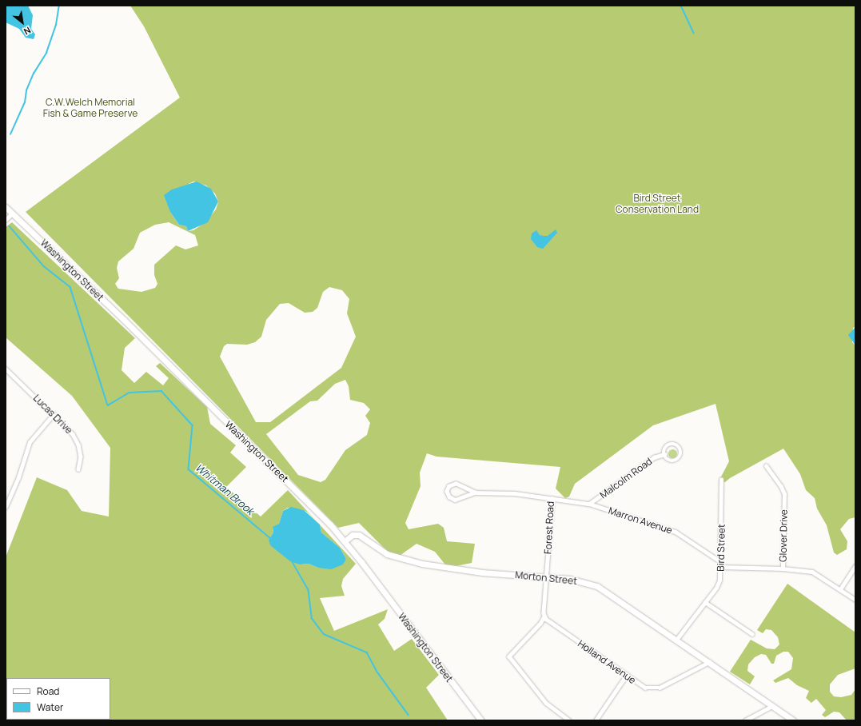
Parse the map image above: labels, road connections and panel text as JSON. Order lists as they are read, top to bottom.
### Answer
{
  "streets": {
    "main road": ["Washington Street", "Morton Street"],
    "street": [
      "Lucas Drive",
      "Malcolm Road",
      "Marron Avenue",
      "Forest Road",
      "Glover Drive",
      "Bird Street",
      "Holland Avenue"
    ]
  },
  "crossings": [
    ["Washington Street", "Morton Street"],
    ["Malcolm Road", "Marron Avenue"],
    ["Marron Avenue", "Forest Road"],
    ["Marron Avenue", "Bird Street"],
    ["Forest Road", "Morton Street"],
    ["Glover Drive", "Bird Street"],
    ["Bird Street", "Morton Street"],
    ["Morton Street", "Holland Avenue"]
  ],
  "water": ["Whitman Brook"],
  "parks": ["C.W.Welch Memorial Fish & Game Preserve", "Bird Street Conservation Land"],
  "legend": ["Road", "Water"],
  "north": "bottom right"
}
